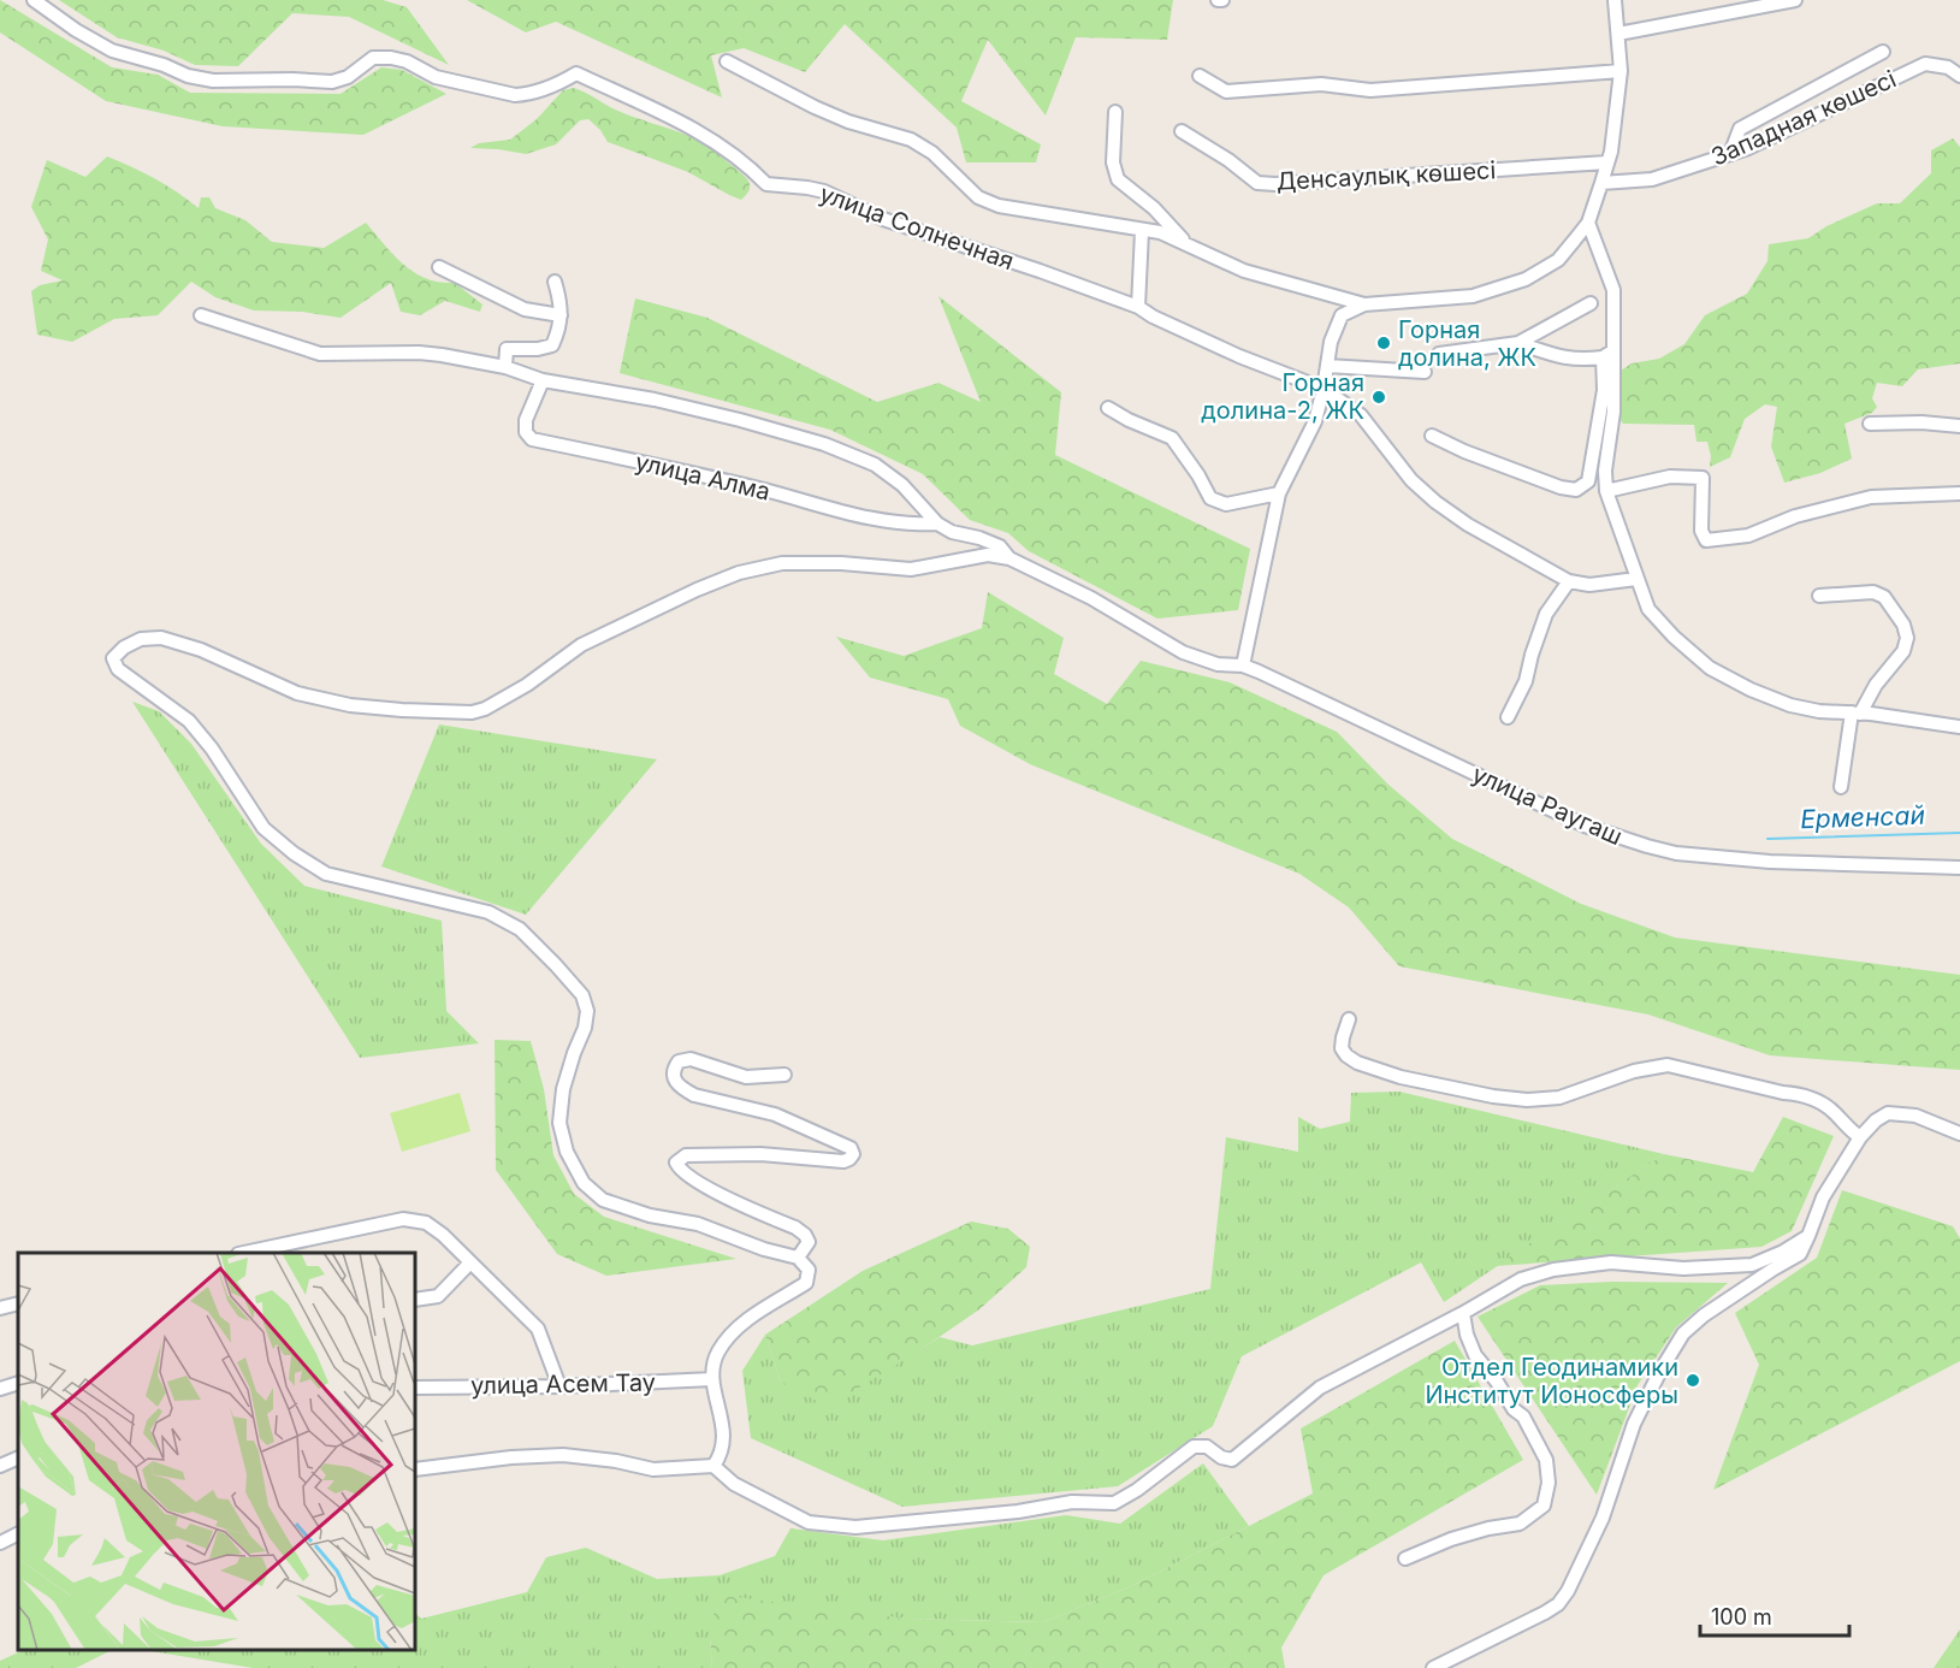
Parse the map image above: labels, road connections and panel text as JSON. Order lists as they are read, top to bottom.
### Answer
{
  "streets": {
    "street": [
      "Западная көшесі",
      "Денсаулық көшесі",
      "улица Солнечная",
      "улица Алма",
      "улица Раугаш",
      "улица Асем Тау"
    ]
  },
  "crossings": [
    ["улица Алма", "улица Раугаш"]
  ],
  "water": ["Ерменсай"],
  "places": ["Горная долина, ЖК", "Горная долина-2, ЖК", "Отдел Геодинамики Институт Ионосферы"],
  "scale_bar": "100 m"
}
